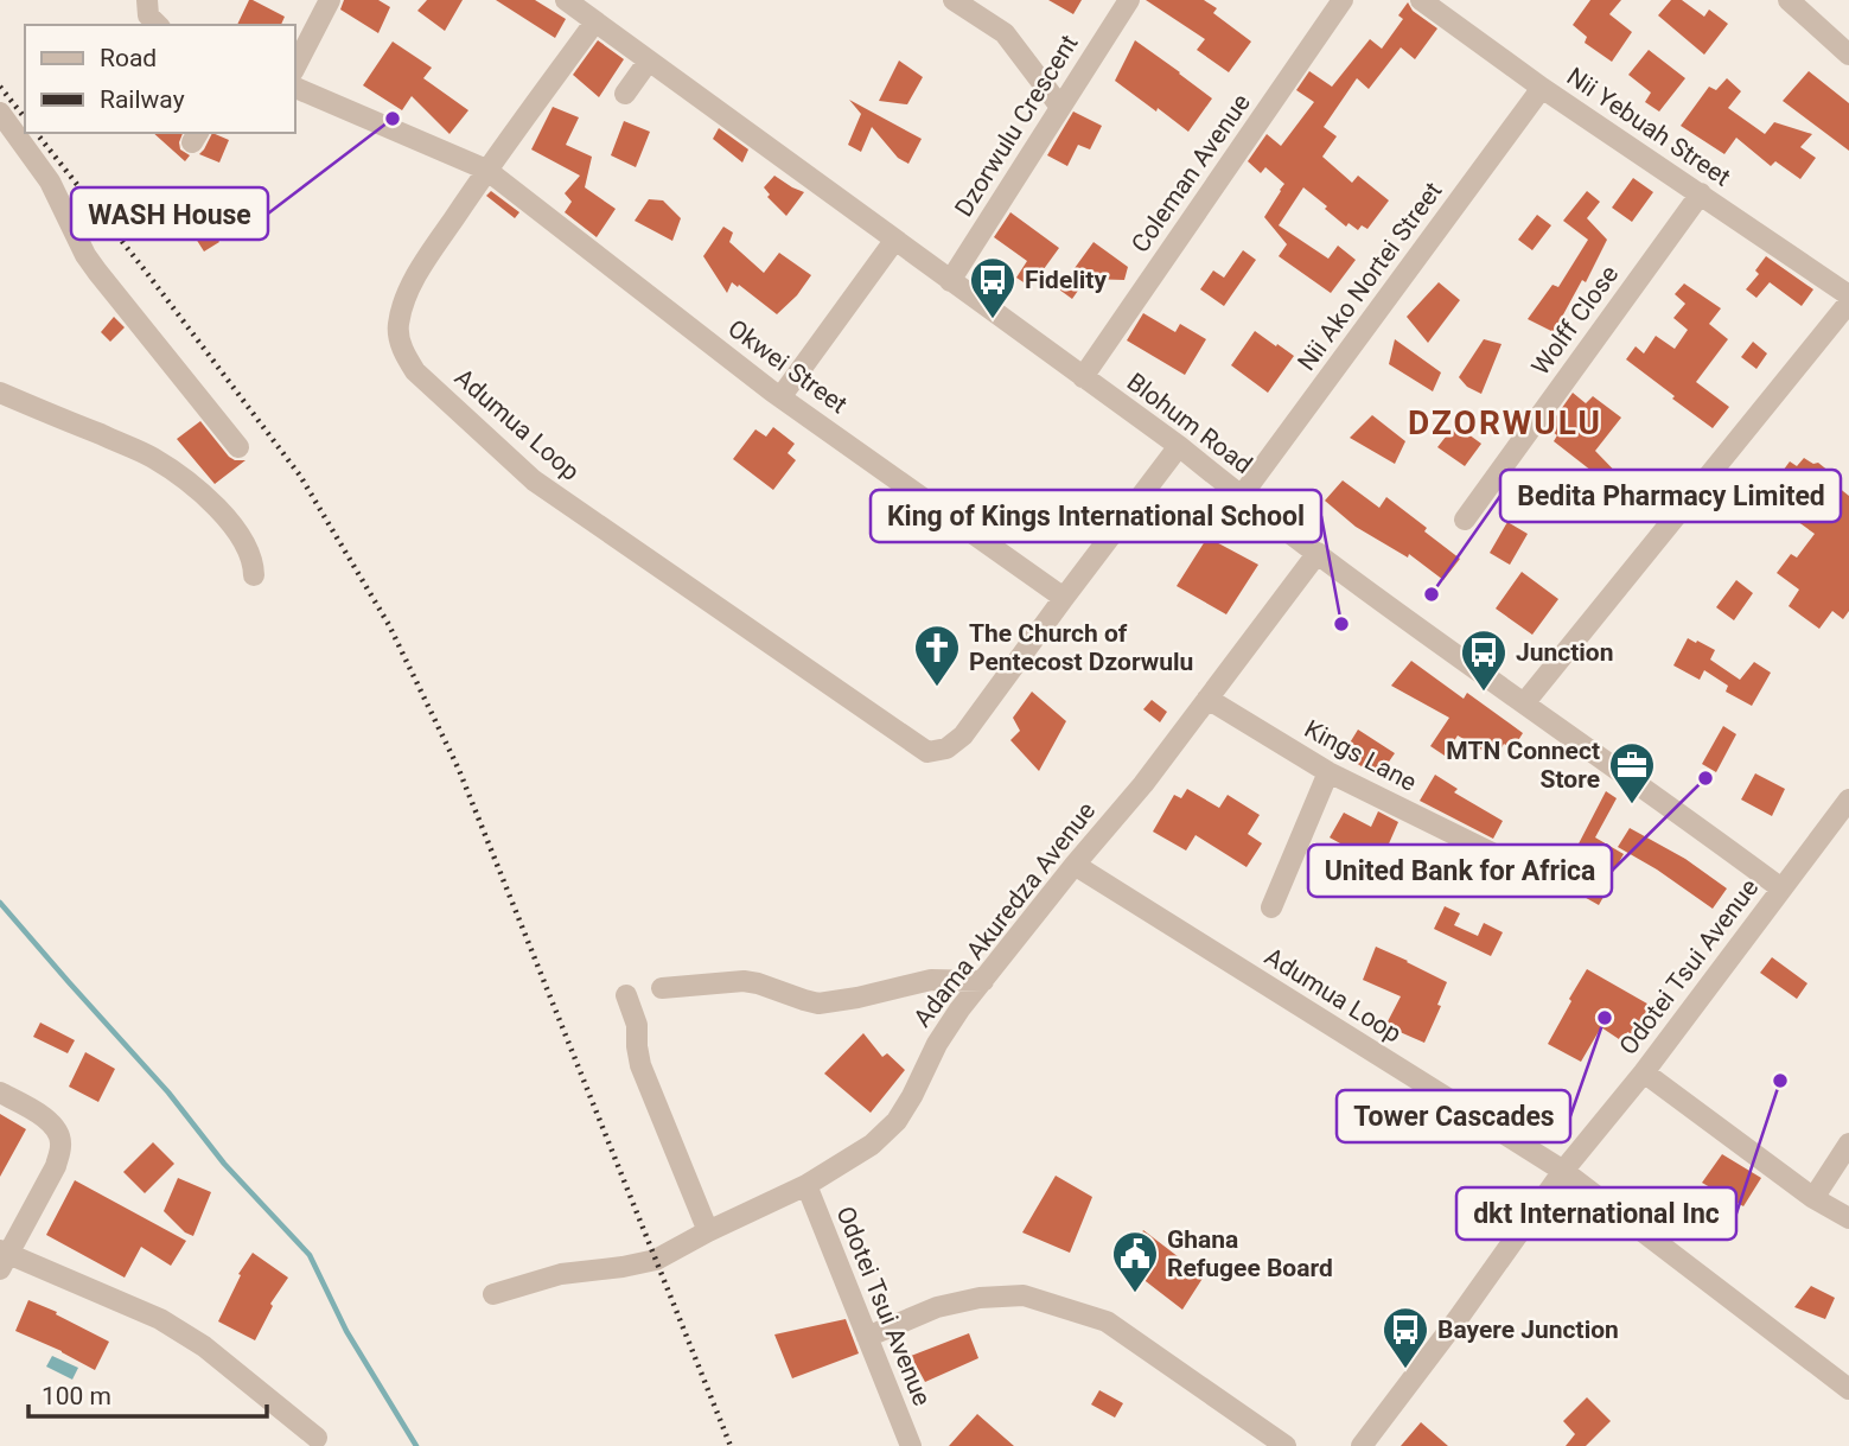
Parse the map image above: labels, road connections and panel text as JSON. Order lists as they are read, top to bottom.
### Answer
{
  "streets": {
    "street": [
      "Dzorwulu Crescent",
      "Nii Yebuah Street",
      "Coleman Avenue",
      "Nii Ako Nortei Street",
      "Wolff Close",
      "Okwei Street",
      "Blohum Road",
      "Adumua Loop",
      "Kings Lane",
      "Adama Akuredza Avenue",
      "Odotei Tsui Avenue"
    ]
  },
  "crossings": [
    ["Dzorwulu Crescent", "Blohum Road"],
    ["Nii Yebuah Street", "Nii Ako Nortei Street"],
    ["Nii Yebuah Street", "Wolff Close"],
    ["Coleman Avenue", "Blohum Road"],
    ["Nii Ako Nortei Street", "Blohum Road"],
    ["Okwei Street", "Adumua Loop"],
    ["Blohum Road", "Adumua Loop"],
    ["Blohum Road", "Adama Akuredza Avenue"],
    ["Blohum Road", "Odotei Tsui Avenue"],
    ["Adumua Loop", "Adama Akuredza Avenue"],
    ["Adumua Loop", "Odotei Tsui Avenue"],
    ["Kings Lane", "Adama Akuredza Avenue"],
    ["Adama Akuredza Avenue", "Odotei Tsui Avenue"]
  ],
  "districts": ["DZORWULU"],
  "places": {
    "other": [
      "WASH House",
      "Bedita Pharmacy Limited",
      "King of Kings International School",
      "United Bank for Africa",
      "Tower Cascades",
      "dkt International Inc"
    ],
    "bus stop": ["Fidelity", "Junction", "Bayere Junction"],
    "church": ["The Church of Pentecost Dzorwulu"],
    "office": ["MTN Connect Store"],
    "public building": ["Ghana Refugee Board"]
  },
  "legend": ["Road", "Railway"],
  "scale_bar": "100 m"
}
